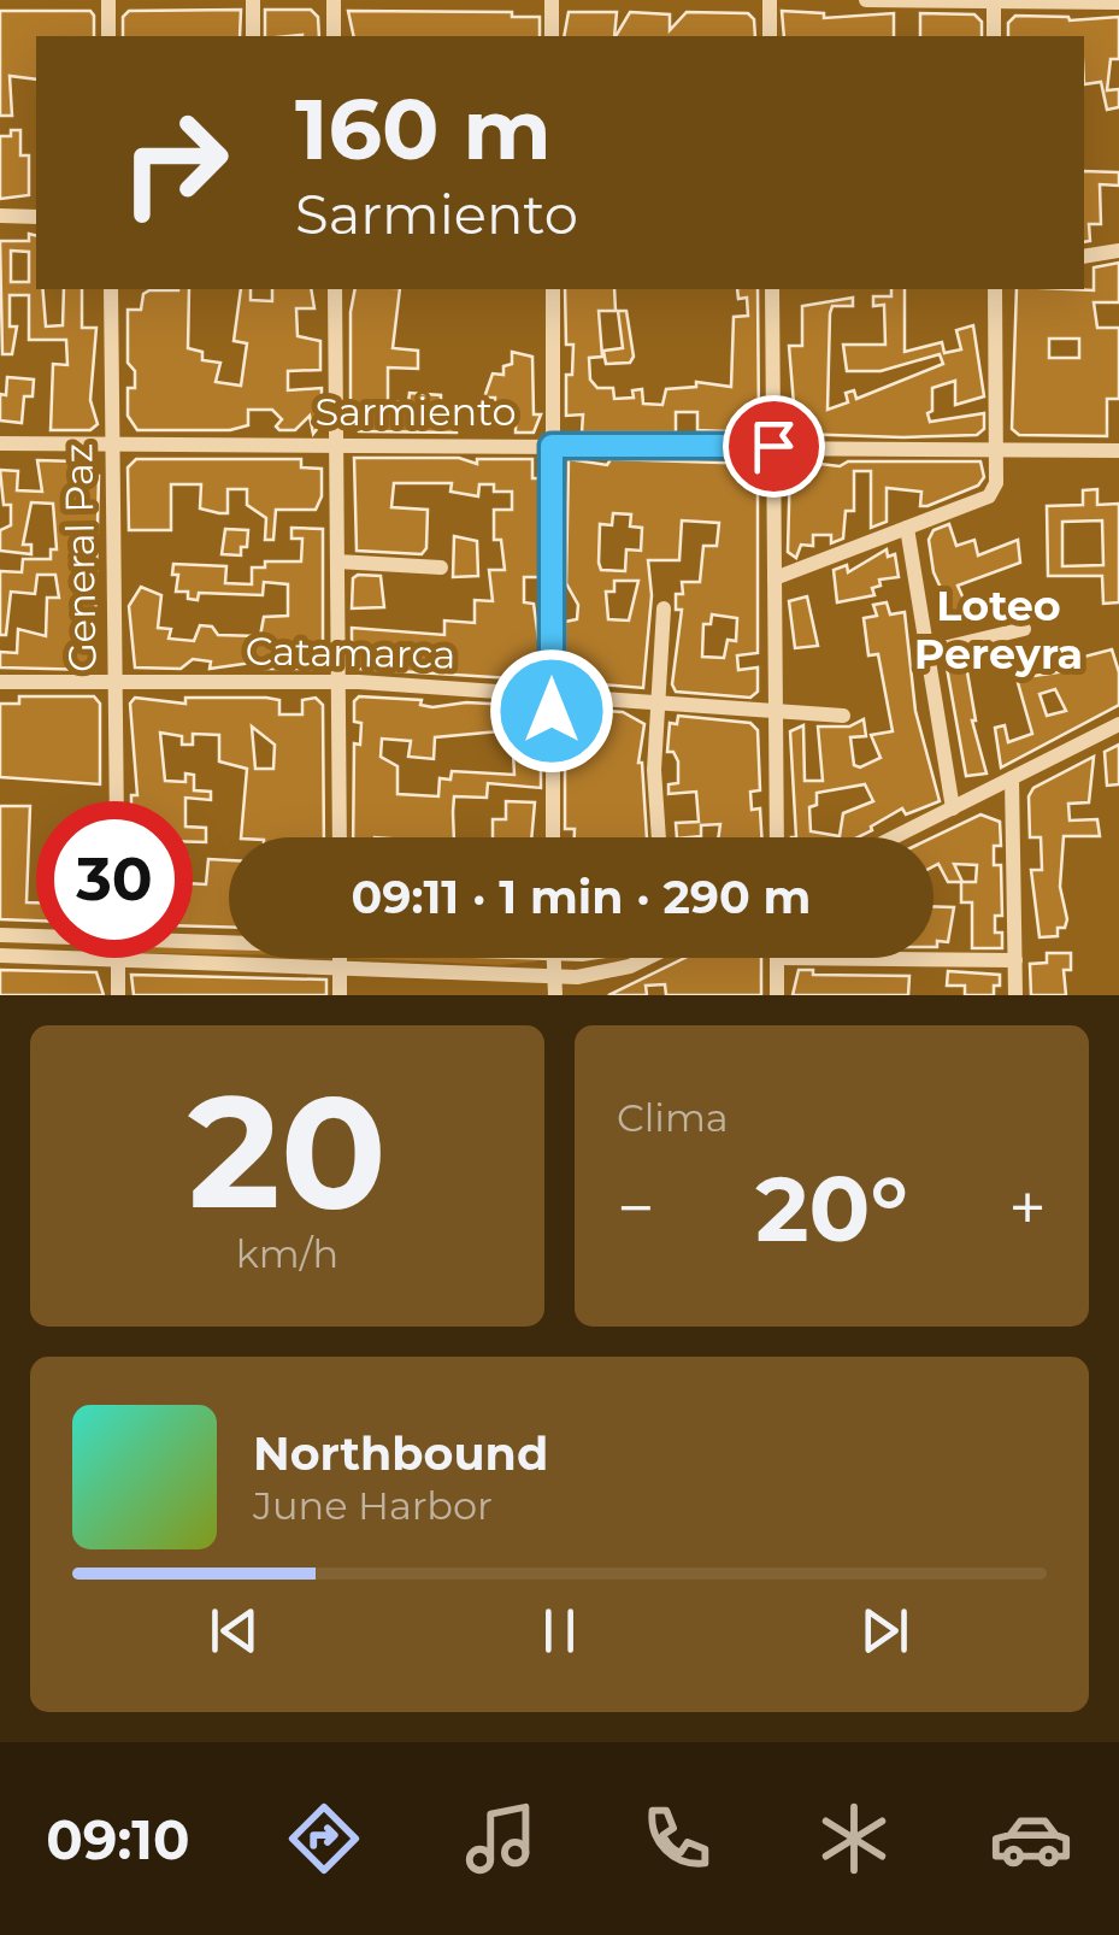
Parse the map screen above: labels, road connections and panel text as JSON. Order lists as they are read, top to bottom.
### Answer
{
  "streets": {
    "street": ["Sarmiento", "General Paz", "Catamarca"]
  },
  "crossings": [
    ["Sarmiento", "General Paz"],
    ["General Paz", "Catamarca"]
  ],
  "districts": ["Loteo Pereyra"],
  "page": {
    "turn": ["160 m", "Sarmiento"],
    "limit": "30",
    "trip": "09:11 · 1 min · 290 m",
    "tile": [
      ["20", "km/h"],
      "Clima"
    ],
    "heat": ["−", "20°", "+"],
    "song": ["Northbound", "June Harbor"],
    "tabs": "09:10"
  }
}
